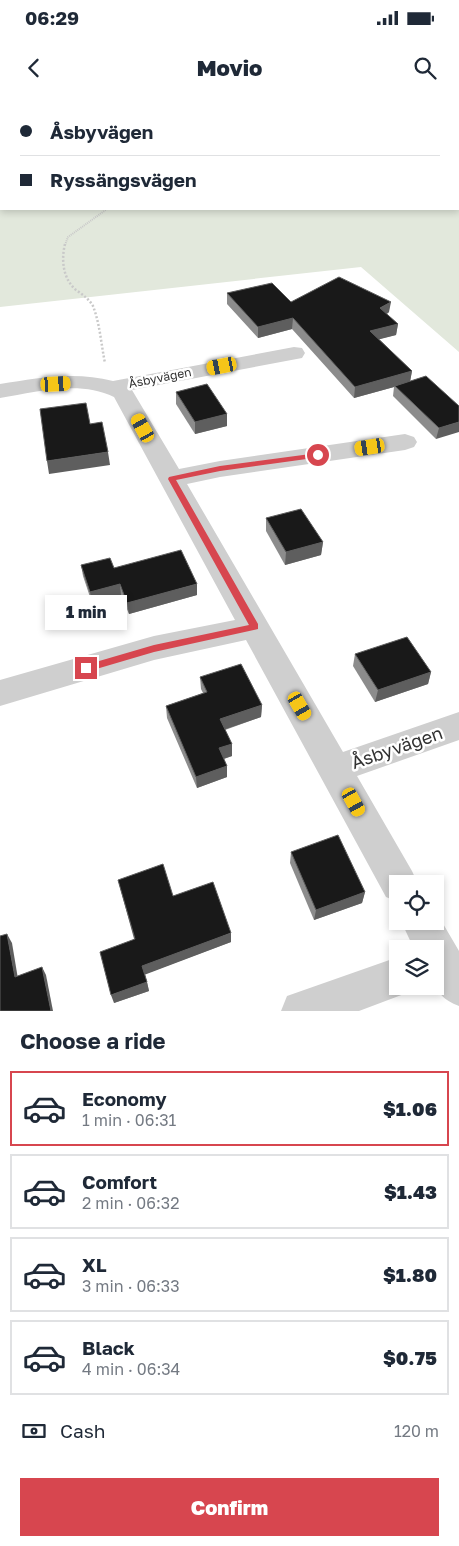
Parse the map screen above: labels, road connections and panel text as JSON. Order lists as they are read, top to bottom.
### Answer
{
  "streets": {
    "street": ["Åsbyvägen"]
  },
  "page": {
    "status": "06:29",
    "header": "Movio",
    "banner": ["Åsbyvägen", "Ryssängsvägen"],
    "bubble": "1 min",
    "heading": "Choose a ride",
    "list": [
      {
        "name": "Economy",
        "note": "1 min · 06:31",
        "value": "$1.06"
      },
      {
        "name": "Comfort",
        "note": "2 min · 06:32",
        "value": "$1.43"
      },
      {
        "name": "XL",
        "note": "3 min · 06:33",
        "value": "$1.80"
      },
      {
        "name": "Black",
        "note": "4 min · 06:34",
        "value": "$0.75"
      }
    ],
    "pay": ["Cash", "120 m"],
    "buttons": "Confirm"
  }
}
